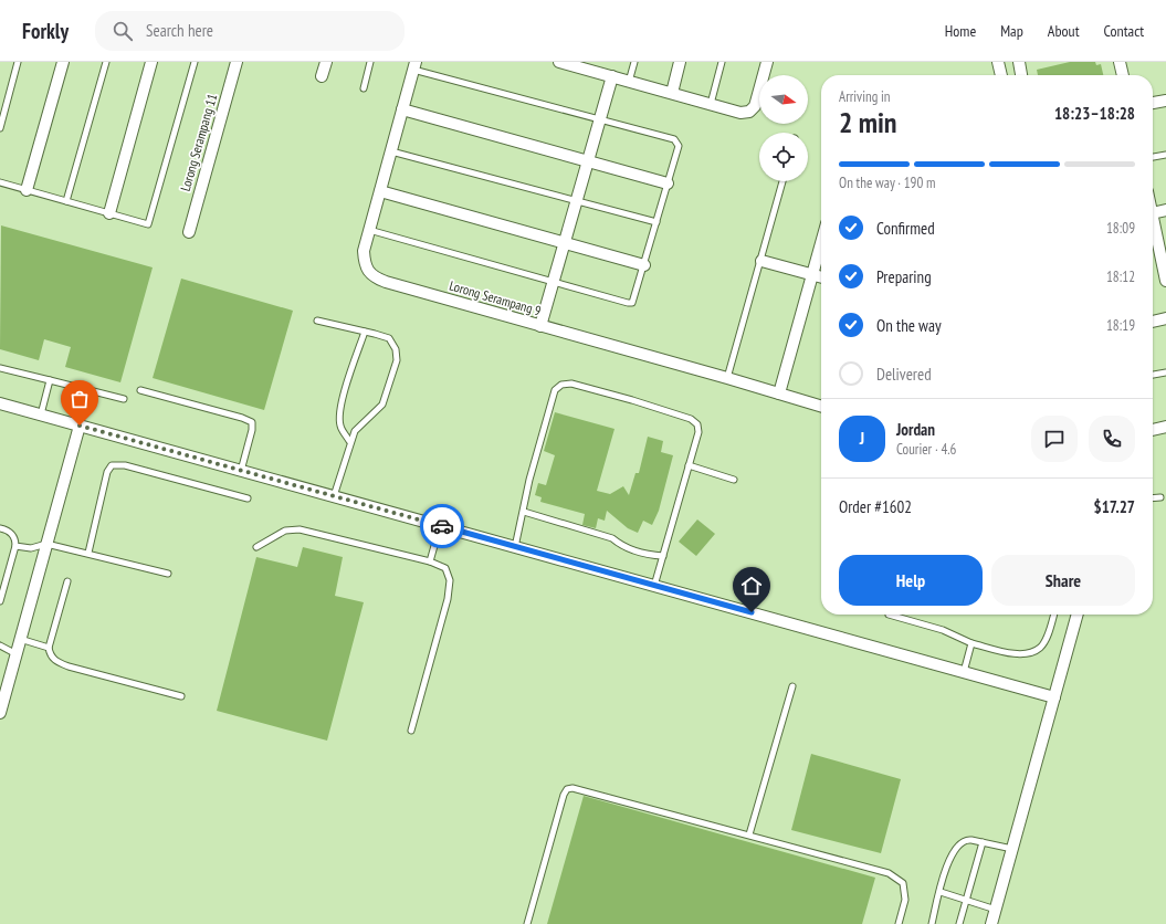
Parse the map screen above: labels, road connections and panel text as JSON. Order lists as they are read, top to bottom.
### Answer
{
  "streets": {
    "street": ["Lorong Serampang 11", "Lorong Serampang 9"]
  },
  "north": "right",
  "page": {
    "header": "Forkly",
    "search": "Search here",
    "nav": [
      "Home",
      "Map",
      "About",
      "Contact"
    ],
    "heading": ["2 min", "Arriving in", "18:23–18:28"],
    "panel": [
      "Jordan",
      "Courier · 4.6",
      "Order #1602",
      "$17.27"
    ],
    "bar": "On the way · 190 m",
    "list": [
      ["Confirmed", "18:09"],
      ["Preparing", "18:12"],
      ["On the way", "18:19"],
      "Delivered"
    ],
    "round": "J",
    "buttons": ["Help", "Share"]
  }
}
